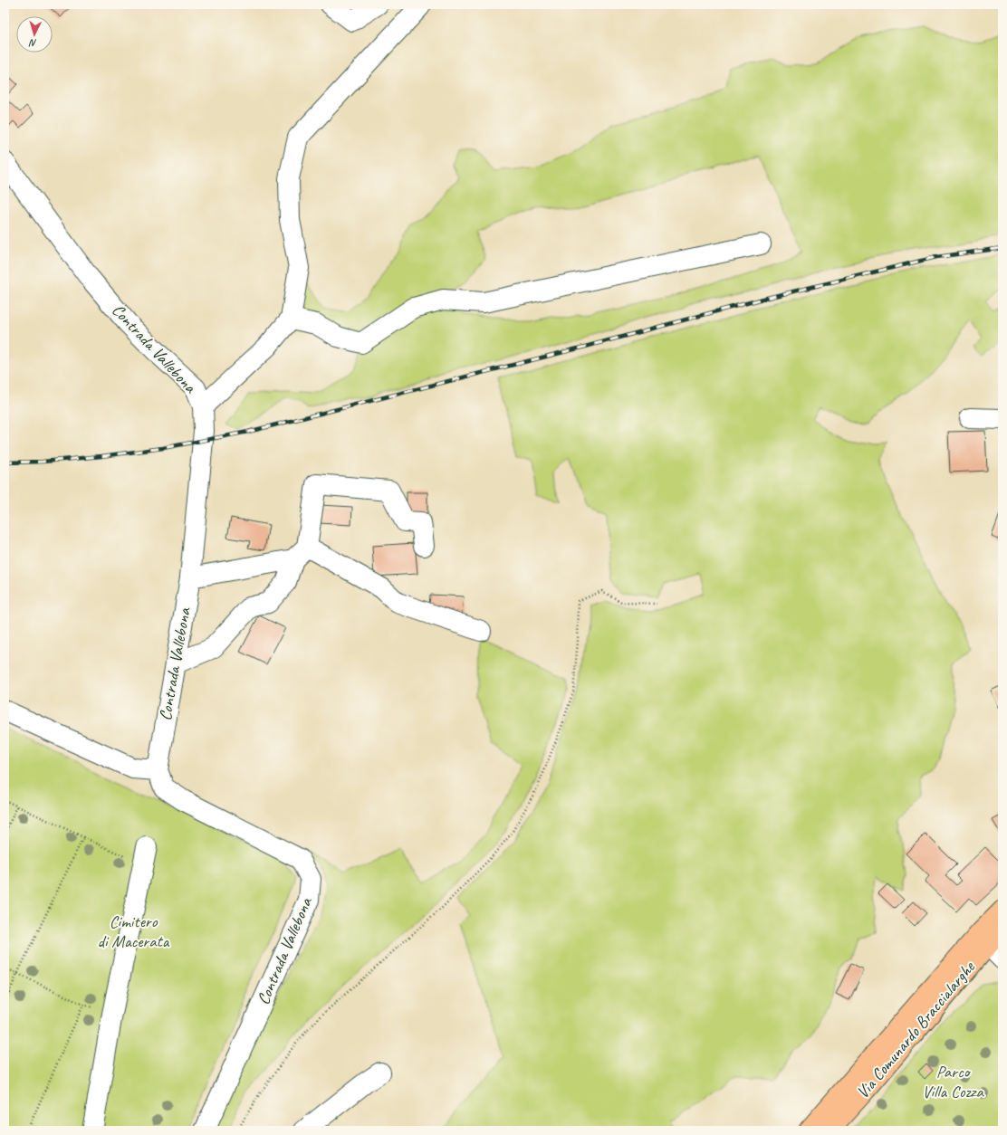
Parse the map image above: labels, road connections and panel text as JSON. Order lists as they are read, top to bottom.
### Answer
{
  "streets": {
    "main road": ["Via Comunardo Braccialarghe"],
    "street": ["Contrada Vallebona"]
  },
  "parks": ["Cimitero di Macerata", "Parco Villa Cozza"],
  "north": "bottom"
}
